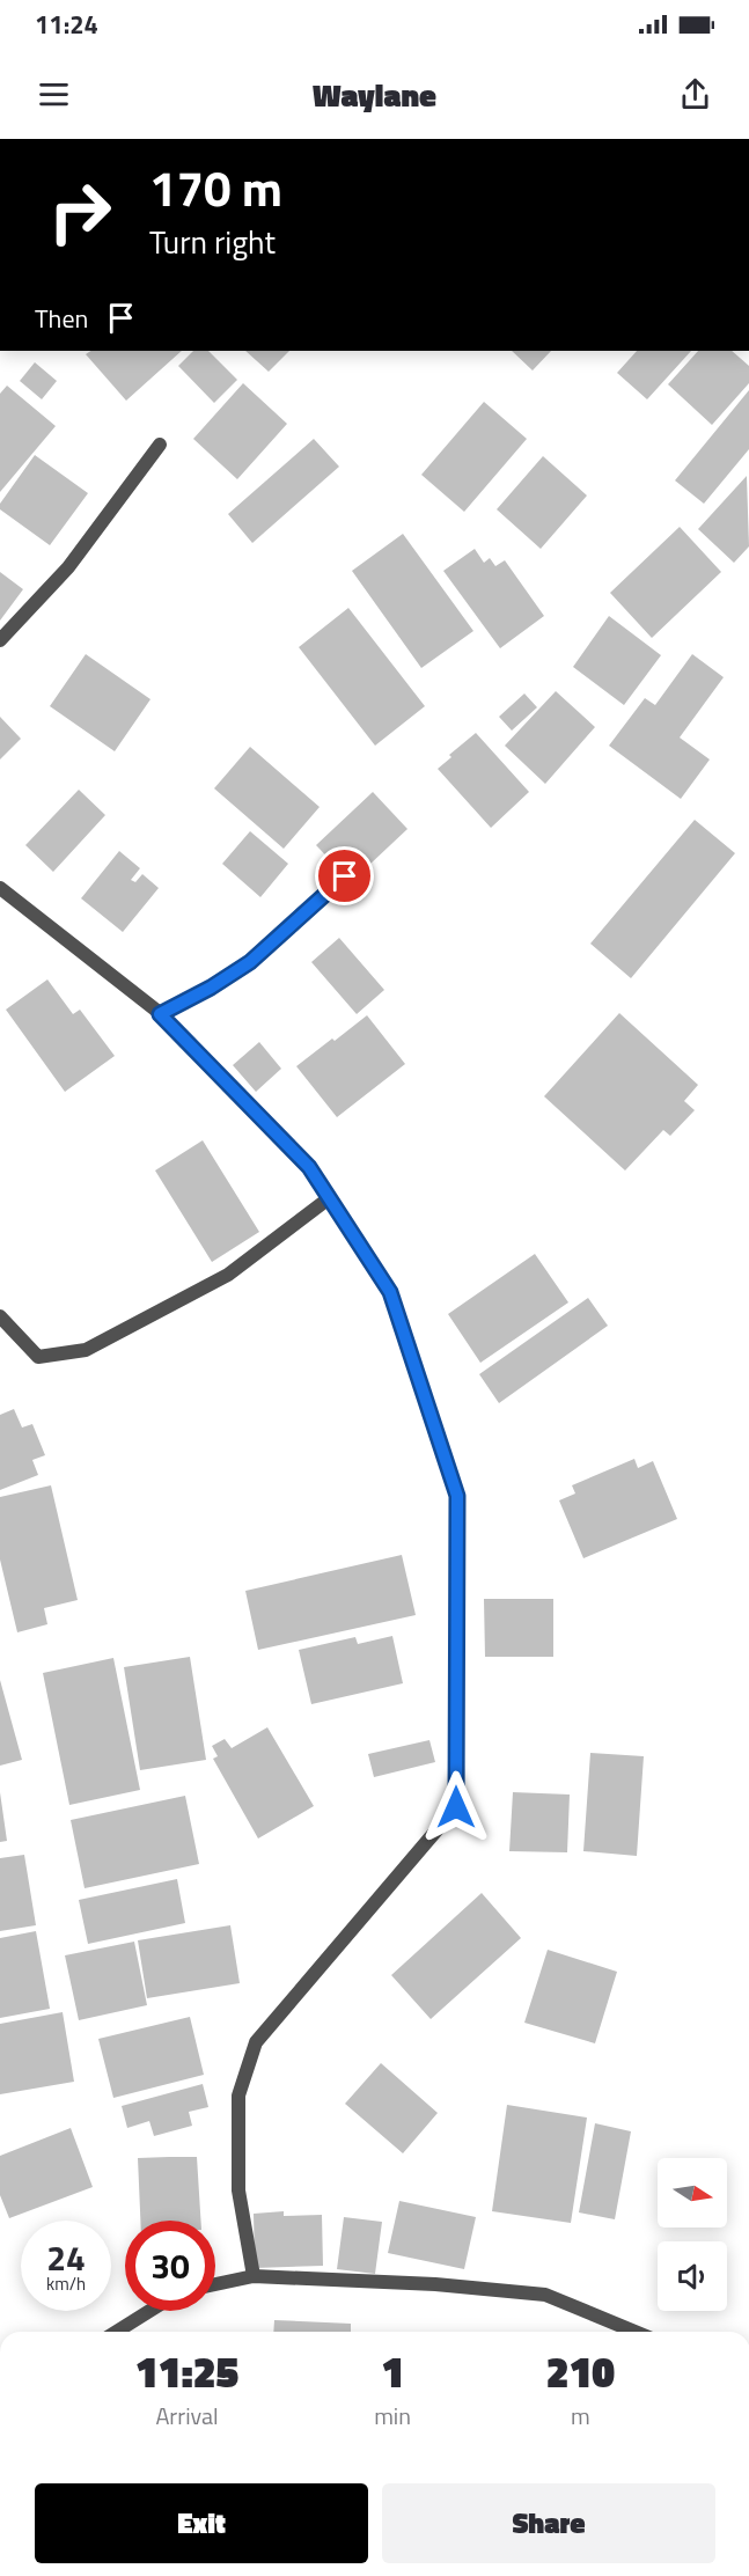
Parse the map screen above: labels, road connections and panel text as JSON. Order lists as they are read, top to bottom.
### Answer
{
  "north": "right",
  "page": {
    "status": "11:24",
    "header": "Waylane",
    "turn": ["170 m", "Turn right"],
    "then": "Then",
    "speed": "24 km/h",
    "limit": "30",
    "eta": [
      "11:25",
      "Arrival",
      "1",
      "min",
      "210",
      "m"
    ],
    "buttons": ["Exit", "Share"]
  }
}
